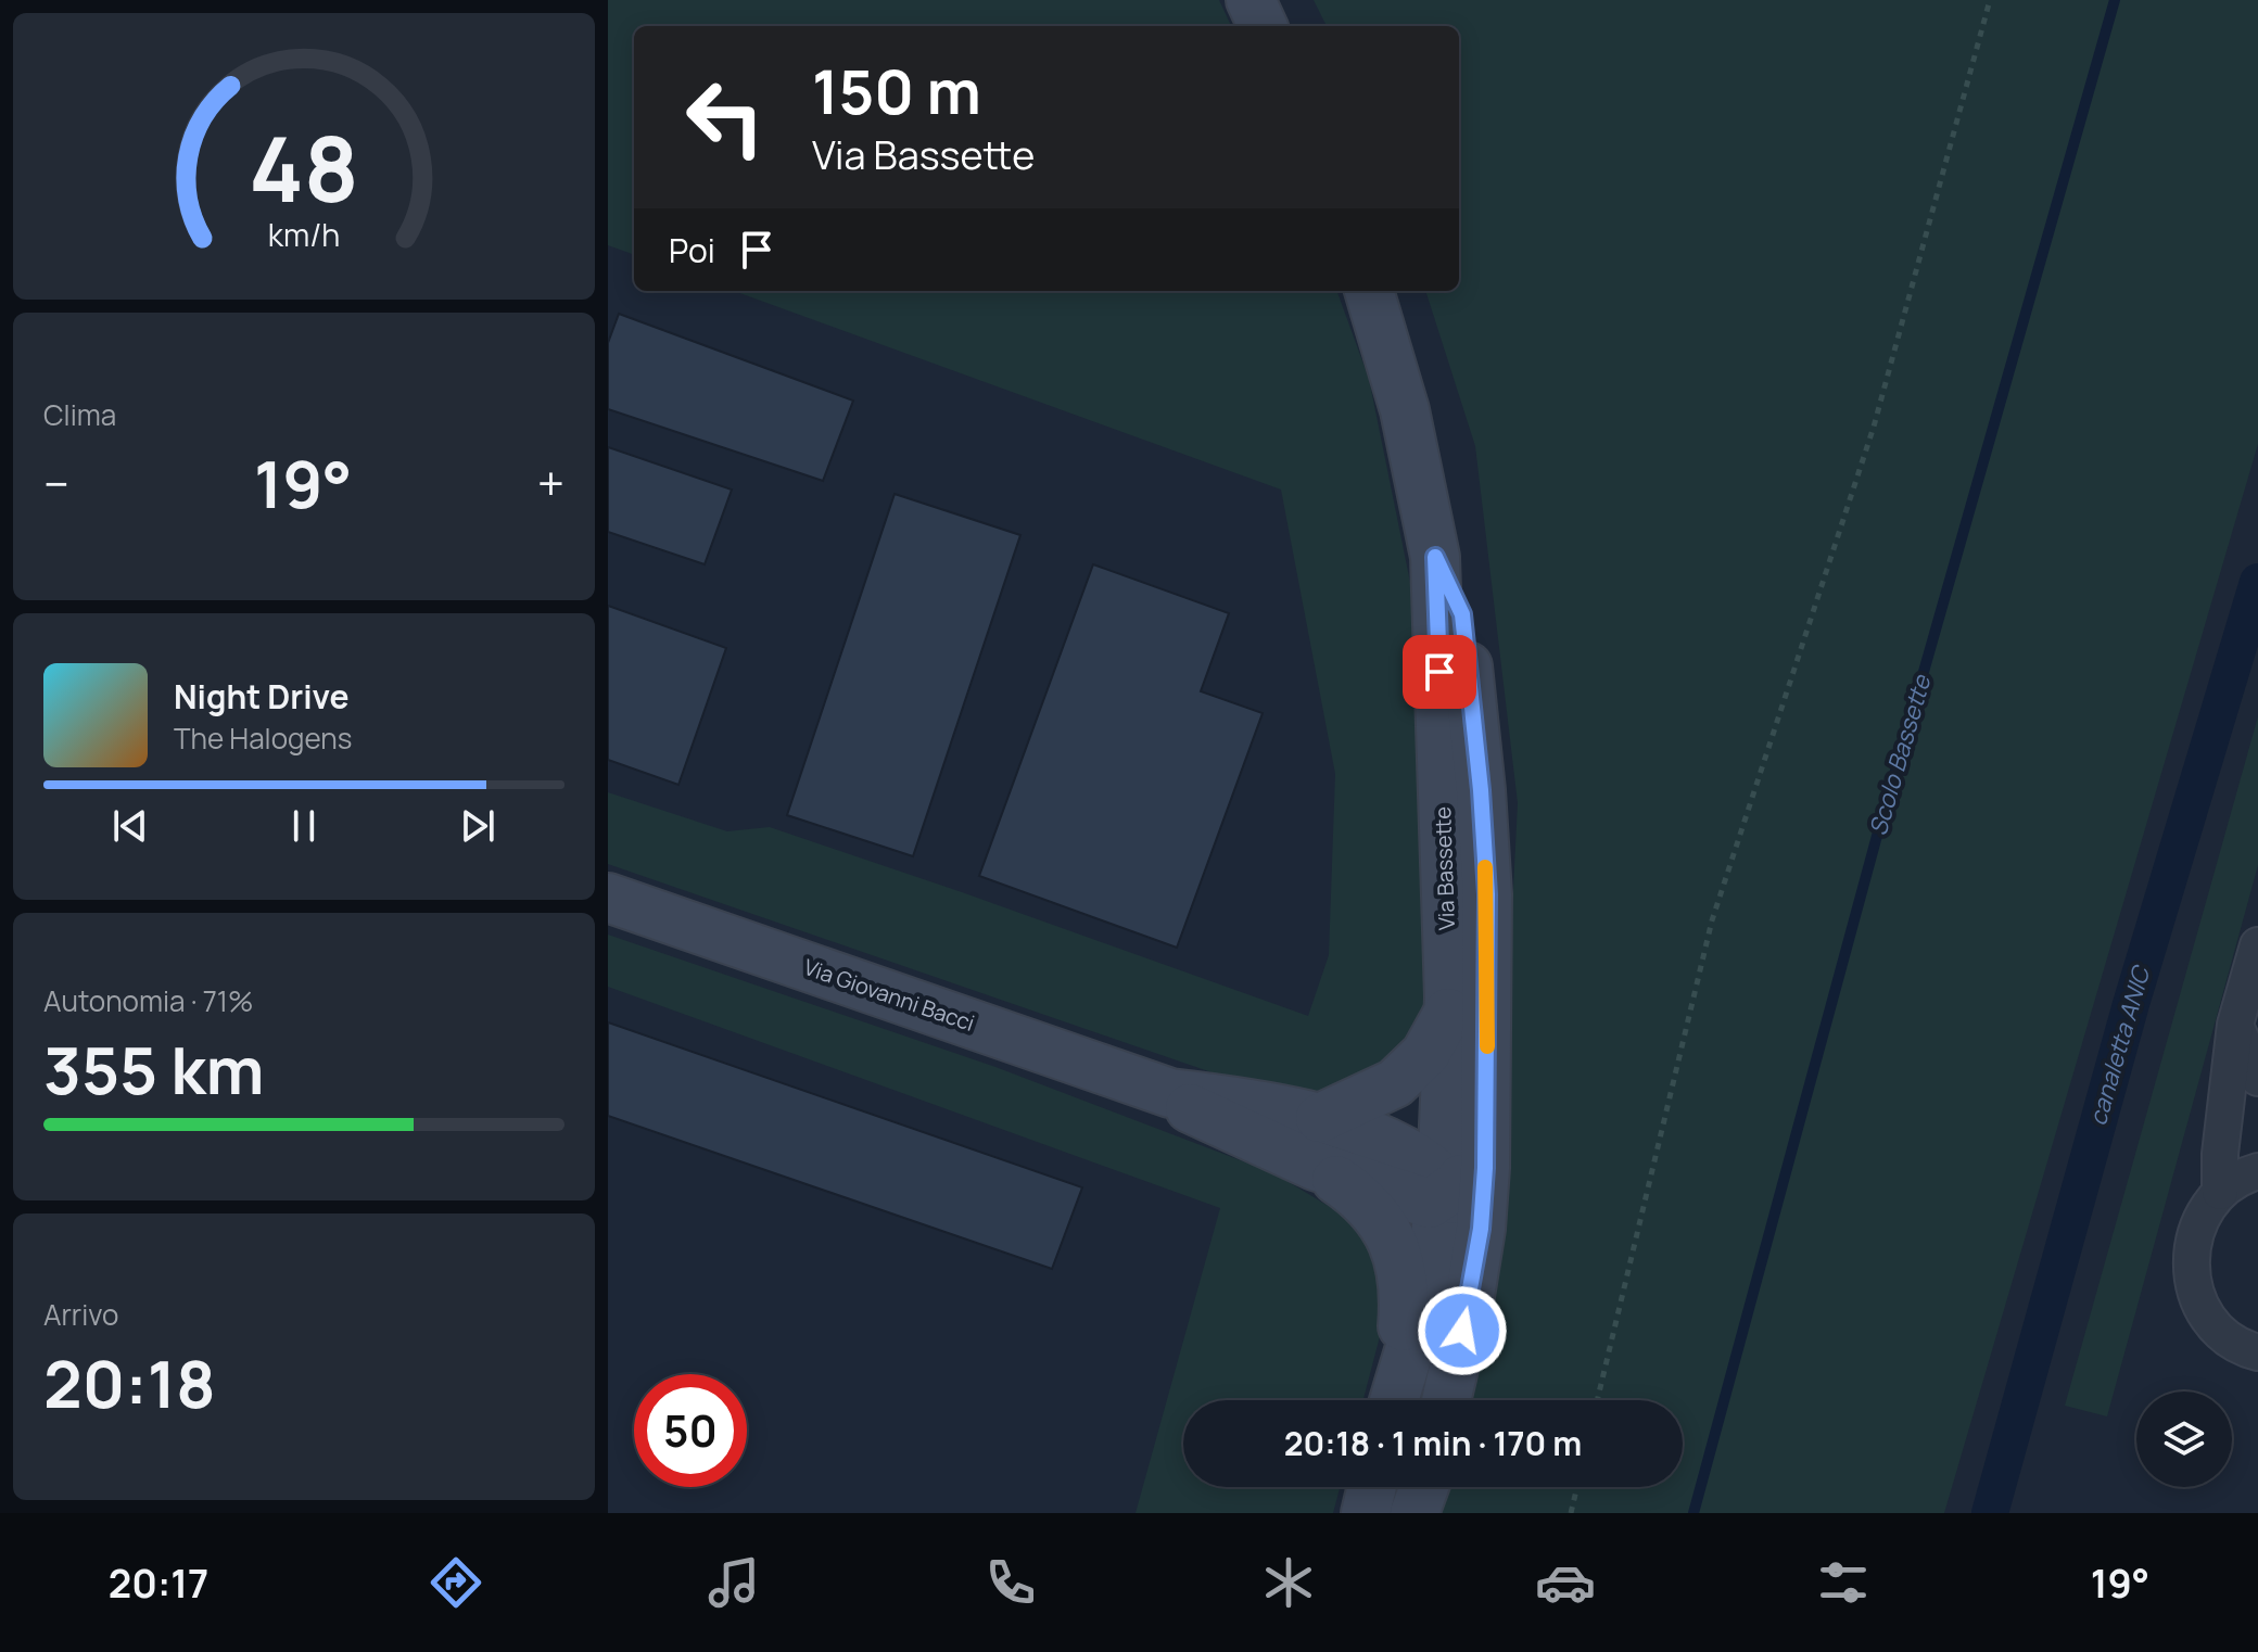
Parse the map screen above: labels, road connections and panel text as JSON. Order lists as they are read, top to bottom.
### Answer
{
  "streets": {
    "main road": ["Via Bassette", "Via Giovanni Bacci"]
  },
  "crossings": [
    ["Via Bassette", "Via Giovanni Bacci"]
  ],
  "water": ["Scolo Bassette", "canaletta ANIC"],
  "page": {
    "turn": ["150 m", "Via Bassette"],
    "then": "Poi",
    "tile": [
      "Clima",
      ["Autonomia · 71%", "355 km"],
      ["Arrivo", "20:18"]
    ],
    "heat": ["−", "19°", "+"],
    "song": ["Night Drive", "The Halogens"],
    "limit": "50",
    "trip": "20:18 · 1 min · 170 m",
    "tabs": ["20:17", "19°"],
    "gauge": ["48", "km/h"]
  }
}
